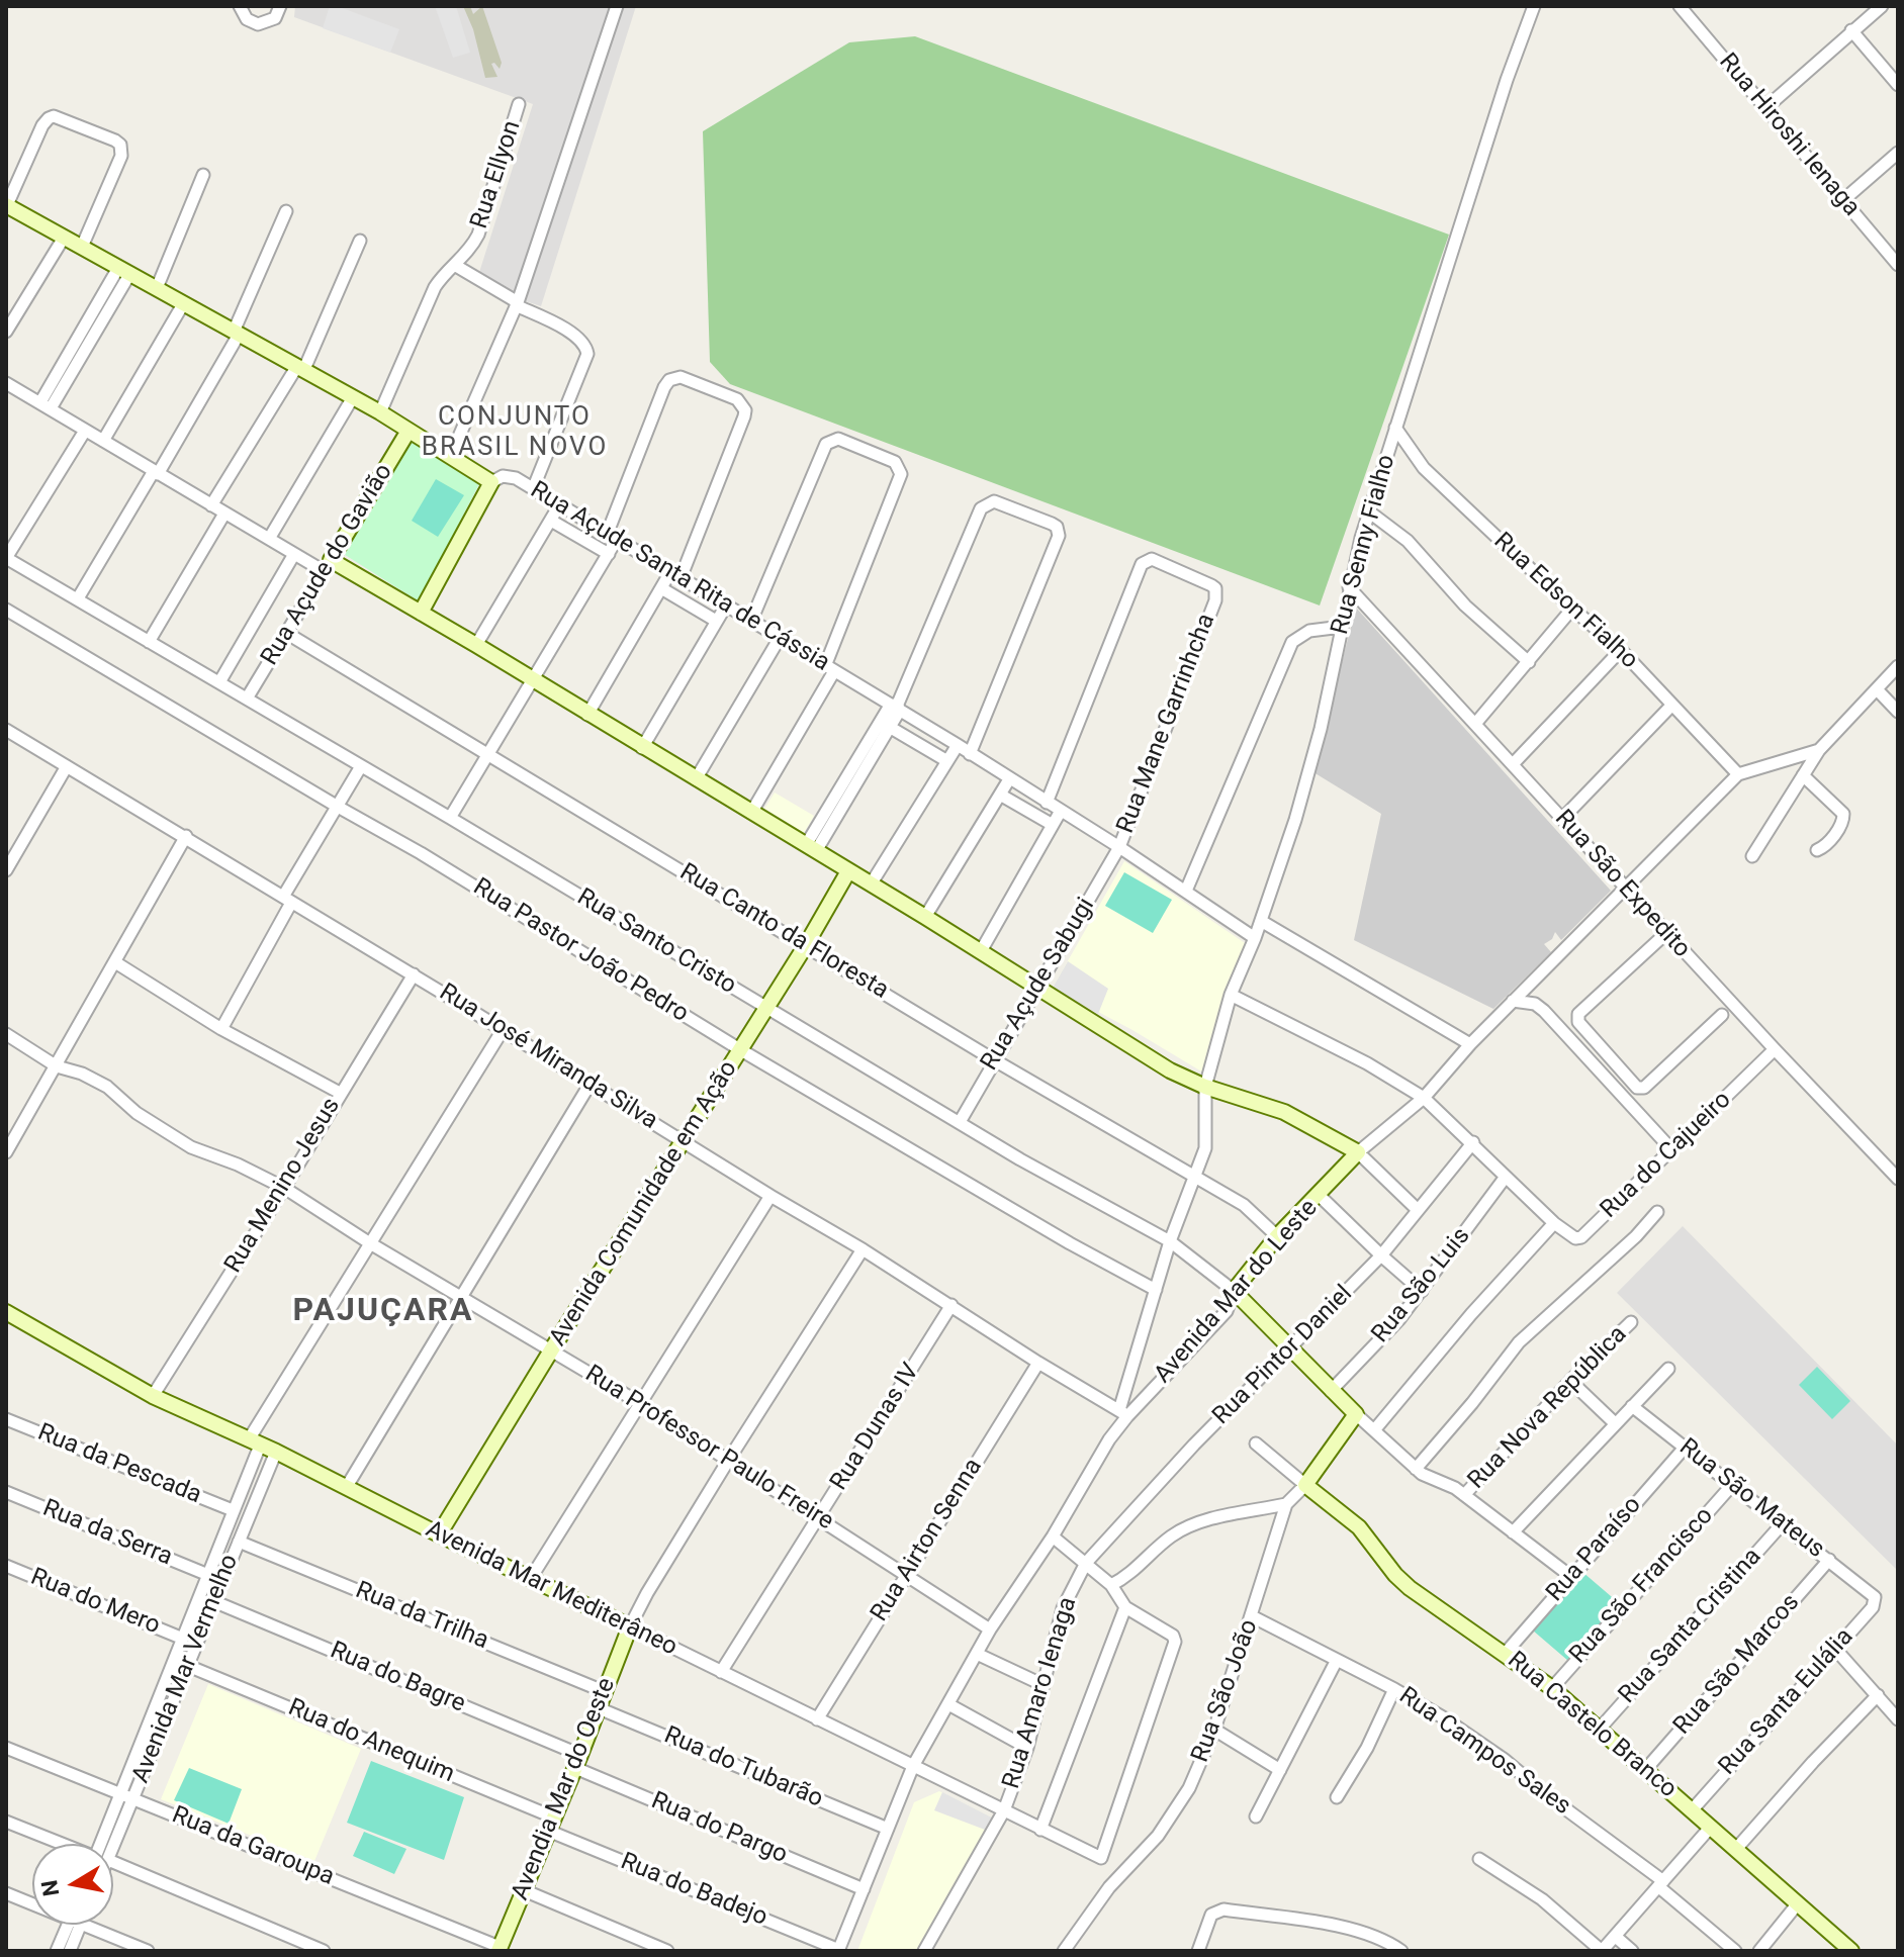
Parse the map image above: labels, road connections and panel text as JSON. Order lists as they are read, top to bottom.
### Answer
{
  "streets": {
    "street": [
      "Rua Hiroshi Ienaga",
      "Rua Ellyon",
      "Rua Senny Fialho",
      "Rua Açude do Gavião",
      "Rua Açude Santa Rita de Cássia",
      "Rua Edson Fialho",
      "Rua Mane Garrinhcha",
      "Rua São Expedito",
      "Rua Canto da Floresta",
      "Rua Santo Cristo",
      "Rua Pastor João Pedro",
      "Rua Açude Sabugi",
      "Rua José Miranda Silva",
      "Rua do Cajueiro",
      "Rua Menino Jesus",
      "Avenida Comunidade em Ação",
      "Rua São Luis",
      "Avenida Mar do Leste",
      "Rua Pintor Daniel",
      "Rua Nova República",
      "Rua Dunas IV",
      "Rua Professor Paulo Freire",
      "Rua da Pescada",
      "Rua São Mateus",
      "Rua da Serra",
      "Rua Airton Senna",
      "Rua Paraíso",
      "Rua São Francisco",
      "Avenida Mar Mediterâneo",
      "Rua do Mero",
      "Rua da Trilha",
      "Rua Santa Cristina",
      "Rua São Marcos",
      "Avenida Mar Vermelho",
      "Rua do Bagre",
      "Rua São João",
      "Rua Amaro Ienaga",
      "Rua Santa Eulália",
      "Rua Castelo Branco",
      "Rua do Anequim",
      "Rua Campos Sales",
      "Rua do Tubarão",
      "Avendia Mar do Oeste",
      "Rua do Pargo",
      "Rua da Garoupa",
      "Rua do Badejo"
    ]
  },
  "crossings": [
    ["Rua Ellyon", "Rua Açude Santa Rita de Cássia"],
    ["Rua Senny Fialho", "Rua Açude Santa Rita de Cássia"],
    ["Rua Senny Fialho", "Rua Edson Fialho"],
    ["Rua Senny Fialho", "Rua São Expedito"],
    ["Rua Senny Fialho", "Rua Canto da Floresta"],
    ["Rua Senny Fialho", "Rua Santo Cristo"],
    ["Rua Senny Fialho", "Rua Pastor João Pedro"],
    ["Rua Senny Fialho", "Rua José Miranda Silva"],
    ["Rua Senny Fialho", "Avenida Mar do Leste"],
    ["Rua Açude do Gavião", "Rua Açude Santa Rita de Cássia"],
    ["Rua Açude do Gavião", "Rua Canto da Floresta"],
    ["Rua Açude do Gavião", "Rua Santo Cristo"],
    ["Rua Açude Santa Rita de Cássia", "Rua Mane Garrinhcha"],
    ["Rua Açude Santa Rita de Cássia", "Rua Açude Sabugi"],
    ["Rua Edson Fialho", "Avenida Mar do Leste"],
    ["Rua Mane Garrinhcha", "Rua Açude Sabugi"],
    ["Rua São Expedito", "Rua do Cajueiro"],
    ["Rua São Expedito", "Avenida Mar do Leste"],
    ["Rua Canto da Floresta", "Rua Açude Sabugi"],
    ["Rua Canto da Floresta", "Avenida Comunidade em Ação"],
    ["Rua Canto da Floresta", "Avenida Mar do Leste"],
    ["Rua Santo Cristo", "Rua Açude Sabugi"],
    ["Rua Santo Cristo", "Avenida Comunidade em Ação"],
    ["Rua Santo Cristo", "Rua São Luis"],
    ["Rua Santo Cristo", "Avenida Mar do Leste"],
    ["Rua Santo Cristo", "Rua Pintor Daniel"],
    ["Rua Santo Cristo", "Rua São João"],
    ["Rua Pastor João Pedro", "Avenida Comunidade em Ação"],
    ["Rua José Miranda Silva", "Rua Menino Jesus"],
    ["Rua José Miranda Silva", "Avenida Comunidade em Ação"],
    ["Rua José Miranda Silva", "Avenida Mar do Leste"],
    ["Rua José Miranda Silva", "Rua Dunas IV"],
    ["Rua José Miranda Silva", "Rua Airton Senna"],
    ["Rua José Miranda Silva", "Avenida Mar Vermelho"],
    ["Rua Menino Jesus", "Rua Professor Paulo Freire"],
    ["Rua Menino Jesus", "Avenida Mar Mediterâneo"],
    ["Avenida Comunidade em Ação", "Rua Professor Paulo Freire"],
    ["Avenida Comunidade em Ação", "Avenida Mar Mediterâneo"],
    ["Avenida Mar do Leste", "Rua Professor Paulo Freire"],
    ["Avenida Mar do Leste", "Avenida Mar Mediterâneo"],
    ["Avenida Mar do Leste", "Rua do Tubarão"],
    ["Avenida Mar do Leste", "Rua do Pargo"],
    ["Avenida Mar do Leste", "Rua do Badejo"],
    ["Rua Pintor Daniel", "Rua Amaro Ienaga"],
    ["Rua Dunas IV", "Rua Professor Paulo Freire"],
    ["Rua Dunas IV", "Avenida Mar Mediterâneo"],
    ["Rua Professor Paulo Freire", "Rua Airton Senna"],
    ["Rua Professor Paulo Freire", "Avenida Mar Vermelho"],
    ["Rua da Pescada", "Avenida Mar Vermelho"],
    ["Rua São Mateus", "Rua Paraíso"],
    ["Rua São Mateus", "Rua São Francisco"],
    ["Rua São Mateus", "Rua Santa Cristina"],
    ["Rua São Mateus", "Rua São Marcos"],
    ["Rua São Mateus", "Rua Santa Eulália"],
    ["Rua da Serra", "Avenida Mar Vermelho"],
    ["Rua Airton Senna", "Avenida Mar Mediterâneo"],
    ["Rua Paraíso", "Rua Castelo Branco"],
    ["Rua São Francisco", "Rua Castelo Branco"],
    ["Avenida Mar Mediterâneo", "Avenida Mar Vermelho"],
    ["Avenida Mar Mediterâneo", "Rua Amaro Ienaga"],
    ["Avenida Mar Mediterâneo", "Avendia Mar do Oeste"],
    ["Rua do Mero", "Avenida Mar Vermelho"],
    ["Rua da Trilha", "Avenida Mar Vermelho"],
    ["Rua da Trilha", "Avendia Mar do Oeste"],
    ["Rua Santa Cristina", "Rua Castelo Branco"],
    ["Rua São Marcos", "Rua Castelo Branco"],
    ["Avenida Mar Vermelho", "Rua do Bagre"],
    ["Avenida Mar Vermelho", "Rua do Anequim"],
    ["Avenida Mar Vermelho", "Rua da Garoupa"],
    ["Rua do Bagre", "Avendia Mar do Oeste"],
    ["Rua do Bagre", "Rua do Pargo"],
    ["Rua São João", "Rua Castelo Branco"],
    ["Rua São João", "Rua Campos Sales"],
    ["Rua Santa Eulália", "Rua Castelo Branco"],
    ["Rua do Anequim", "Avendia Mar do Oeste"],
    ["Rua do Anequim", "Rua do Badejo"],
    ["Rua do Tubarão", "Avendia Mar do Oeste"],
    ["Avendia Mar do Oeste", "Rua do Pargo"],
    ["Avendia Mar do Oeste", "Rua da Garoupa"],
    ["Avendia Mar do Oeste", "Rua do Badejo"]
  ],
  "districts": ["CONJUNTO BRASIL NOVO", "PAJUÇARA"],
  "north": "left"
}
